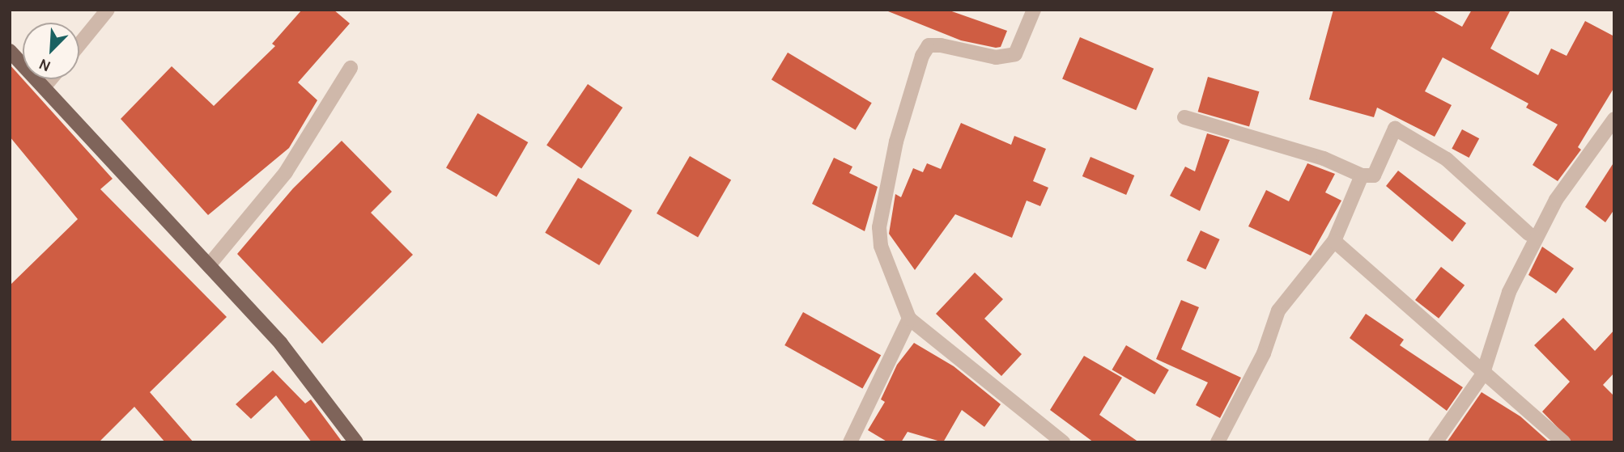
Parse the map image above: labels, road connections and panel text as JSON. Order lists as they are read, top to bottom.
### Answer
{
  "north": "bottom left"
}
